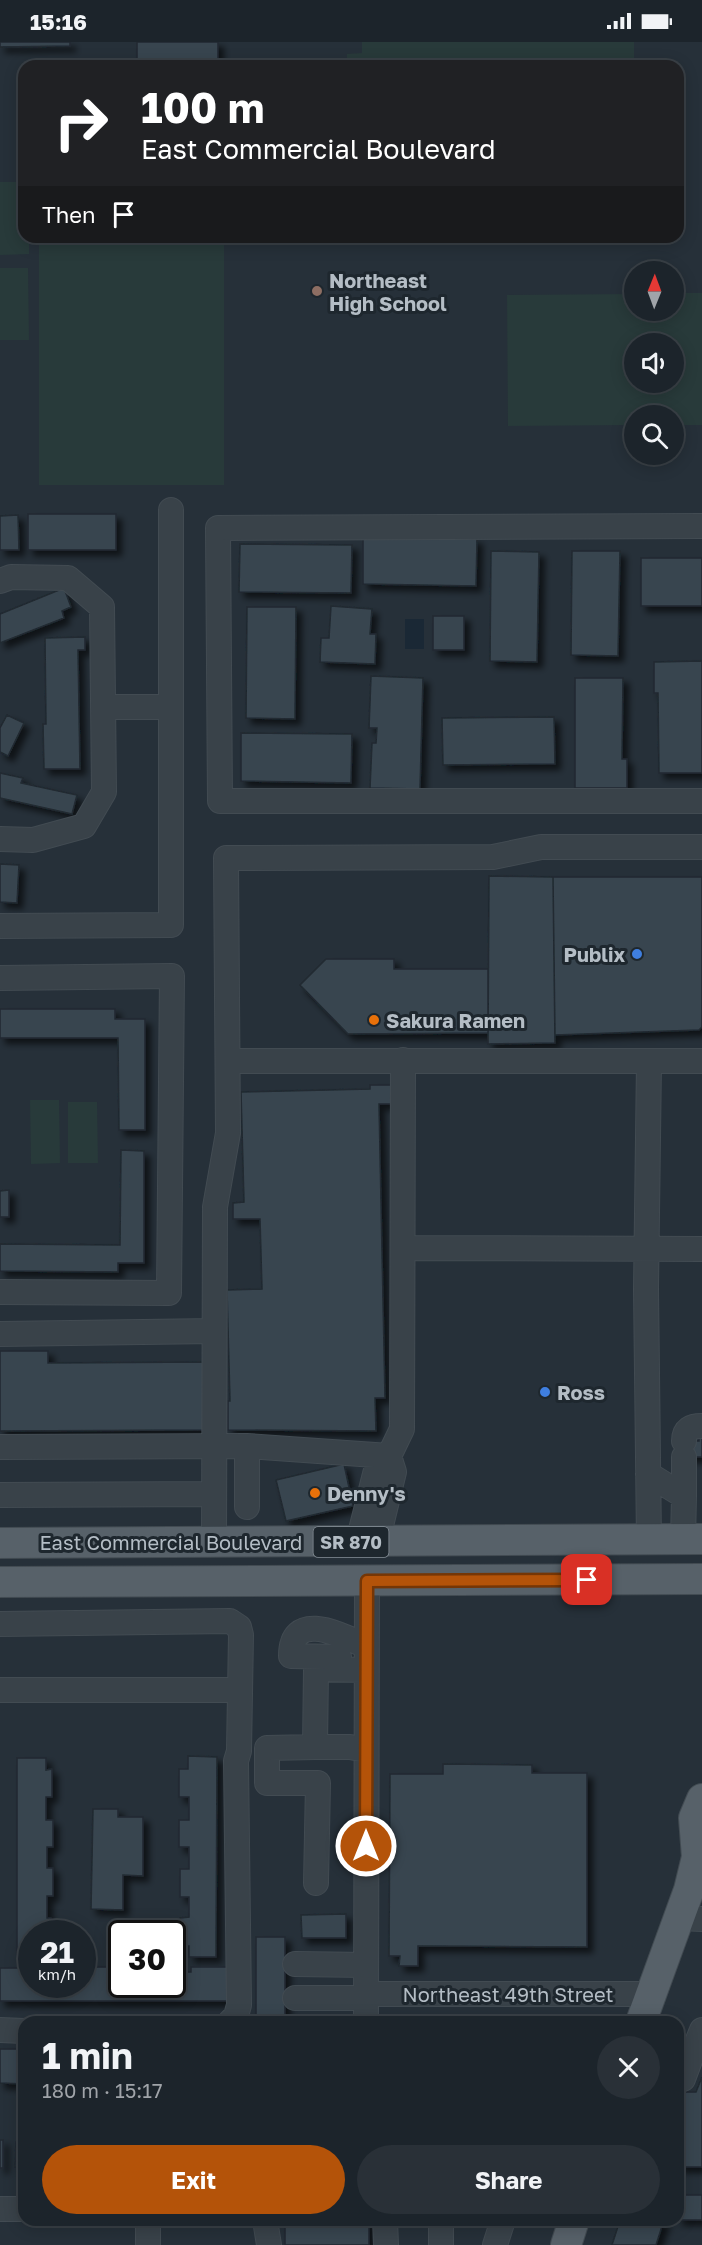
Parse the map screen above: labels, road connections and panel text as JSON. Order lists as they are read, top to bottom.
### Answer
{
  "streets": {
    "main road": ["East Commercial Boulevard", "SR 870"],
    "street": ["Northeast 49th Street"]
  },
  "places": [
    "Northeast High School",
    "Publix",
    "Sakura Ramen",
    "Ross",
    "Denny's"
  ],
  "north": "top",
  "page": {
    "status": "15:16",
    "turn": ["100 m", "East Commercial Boulevard"],
    "then": "Then",
    "speed": "21 km/h",
    "limit": "30",
    "heading": ["1 min", "180 m · 15:17"],
    "buttons": ["Exit", "Share"]
  }
}
